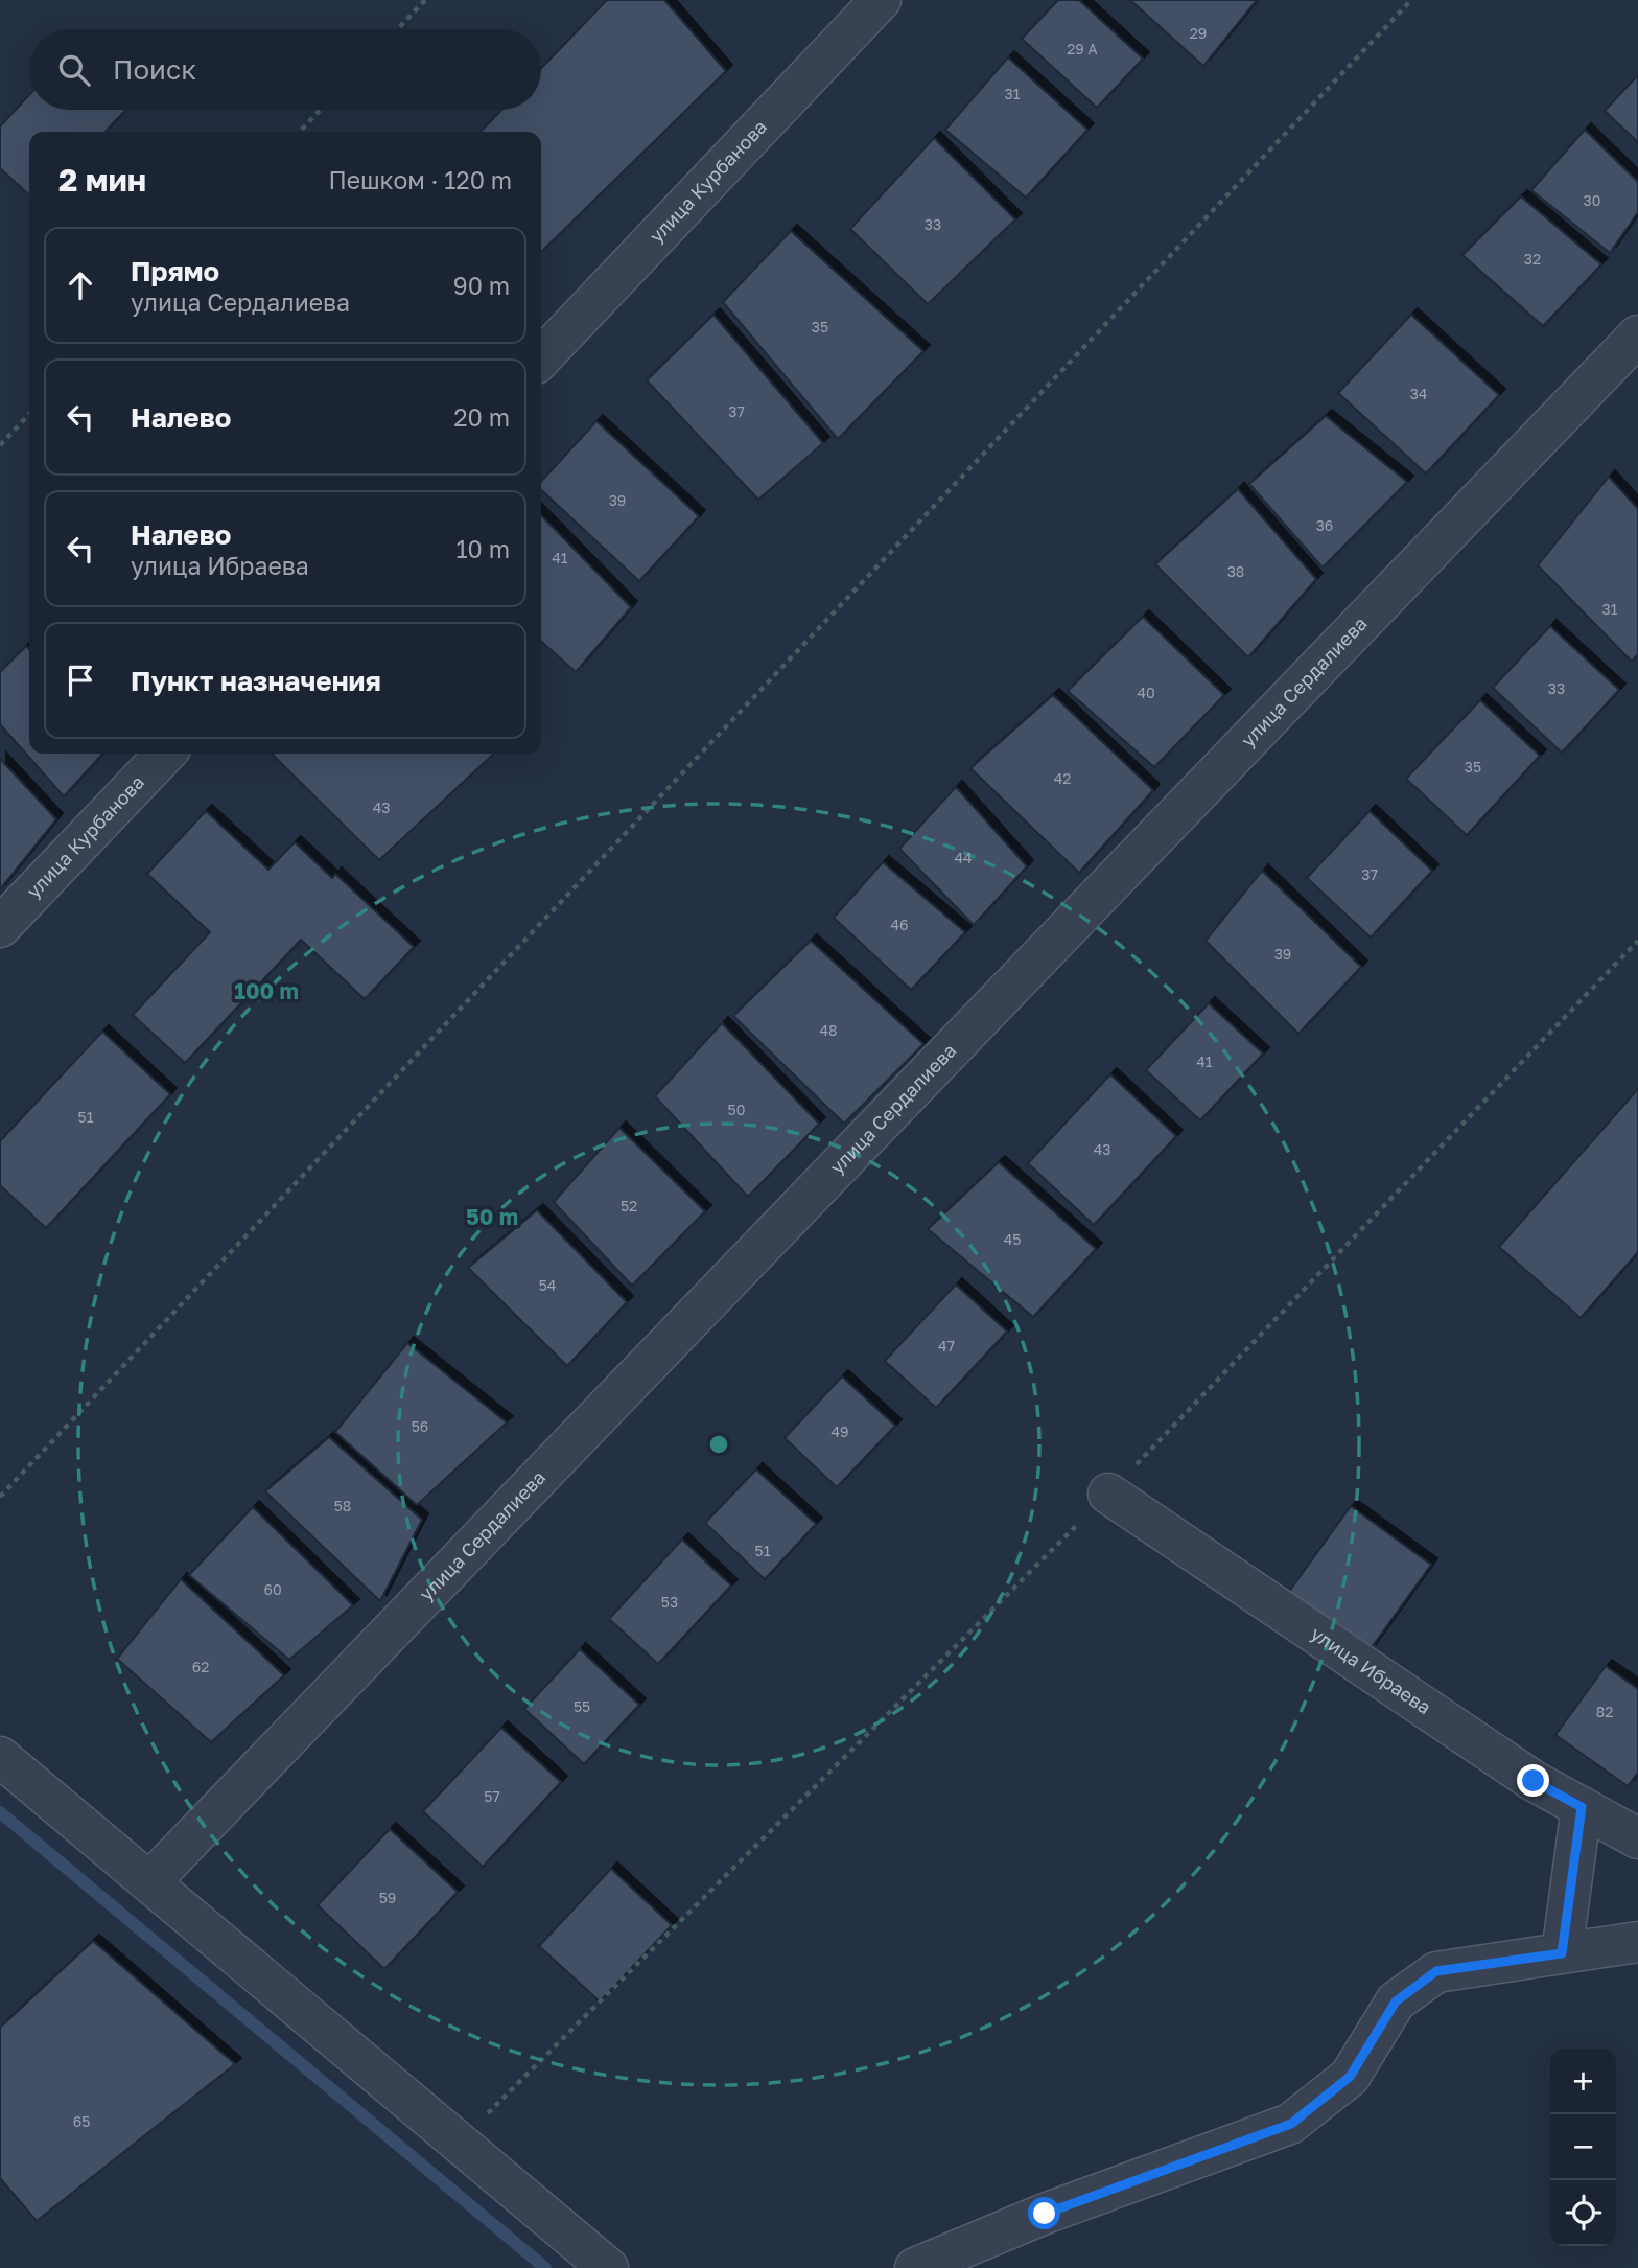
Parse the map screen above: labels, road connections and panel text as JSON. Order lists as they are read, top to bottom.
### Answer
{
  "streets": {
    "street": ["улица Курбанова", "улица Сердалиева", "улица Ибраева"]
  },
  "house_numbers": [
    "29",
    "29 А",
    "31",
    "30",
    "33",
    "32",
    "35",
    "34",
    "37",
    "39",
    "36",
    "41",
    "38",
    "31",
    "33",
    "40",
    "35",
    "42",
    "43",
    "44",
    "37",
    "46",
    "39",
    "48",
    "41",
    "50",
    "51",
    "43",
    "52",
    "45",
    "54",
    "47",
    "56",
    "49",
    "58",
    "51",
    "60",
    "53",
    "62",
    "55",
    "82",
    "57",
    "59",
    "65"
  ],
  "page": {
    "search": "Поиск",
    "heading": ["2 мин", "Пешком · 120 m"],
    "list": [
      ["Прямо", "улица Сердалиева", "90 m"],
      ["Налево", "20 m"],
      ["Налево", "улица Ибраева", "10 m"],
      "Пункт назначения"
    ],
    "map_buttons": ["+", "−"]
  },
  "rings": ["100 m", "50 m"]
}
